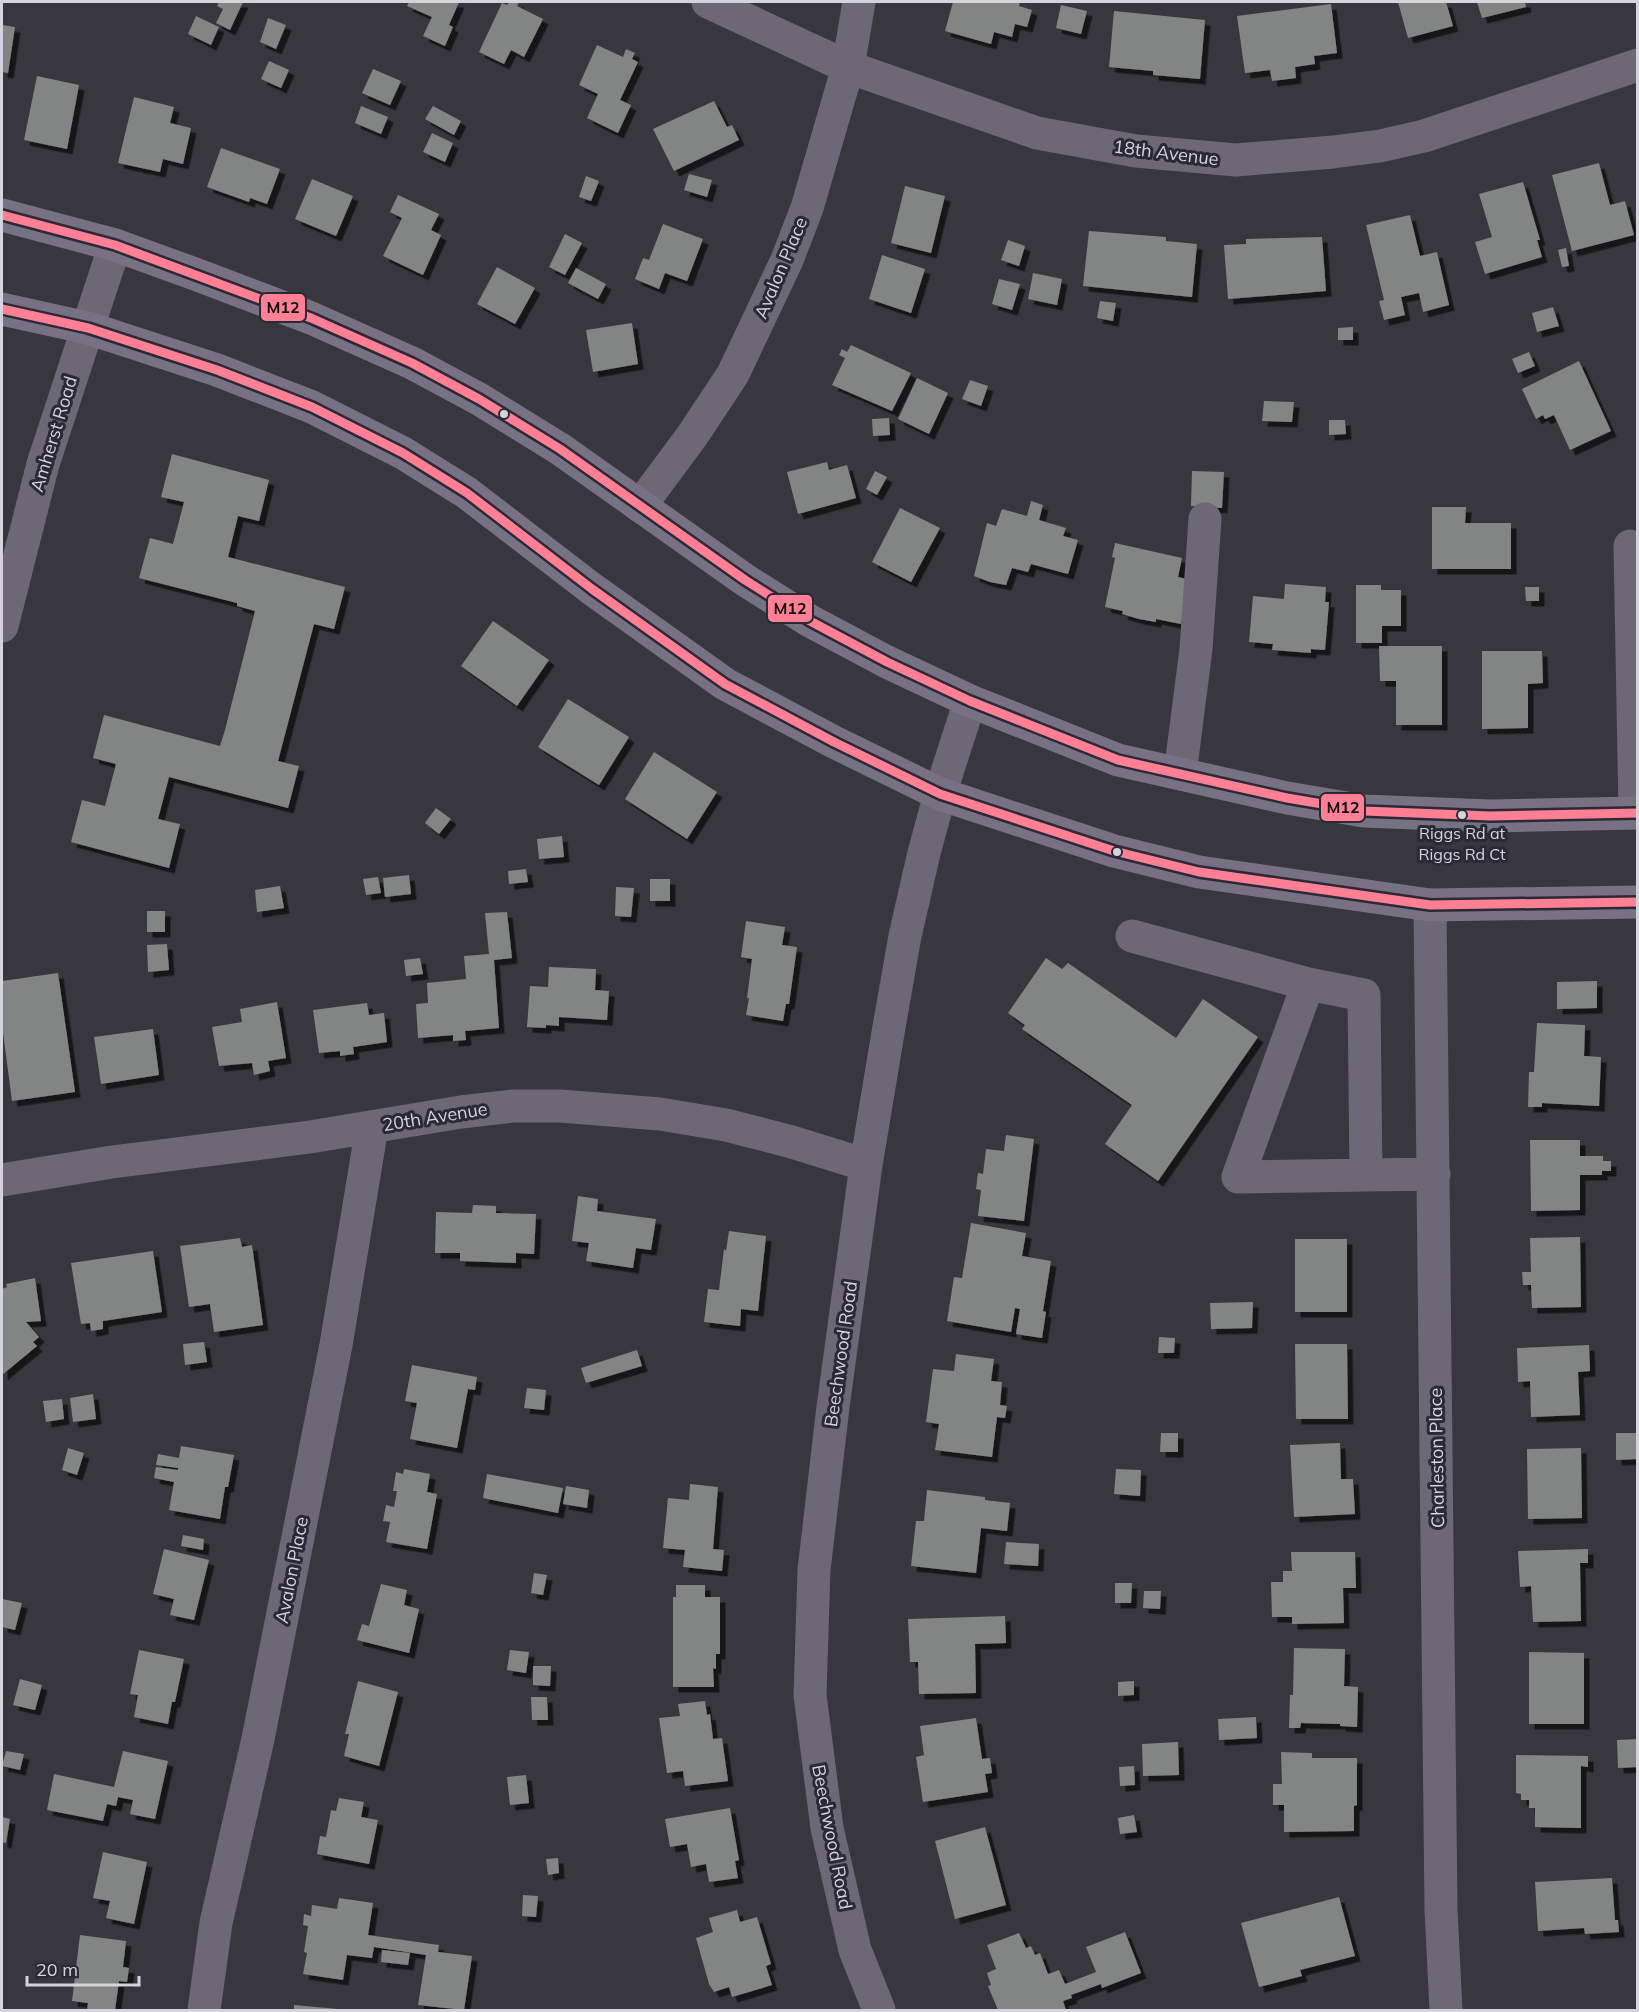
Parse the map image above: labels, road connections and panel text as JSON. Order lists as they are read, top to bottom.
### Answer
{
  "streets": {
    "street": [
      "18th Avenue",
      "Avalon Place",
      "Amherst Road",
      "20th Avenue",
      "Beechwood Road",
      "Charleston Place"
    ]
  },
  "crossings": [
    ["18th Avenue", "Avalon Place"],
    ["Avalon Place", "20th Avenue"],
    ["20th Avenue", "Beechwood Road"]
  ],
  "places": ["Riggs Rd at Riggs Rd Ct"],
  "lines": ["transit line M12"],
  "scale_bar": "20 m"
}
